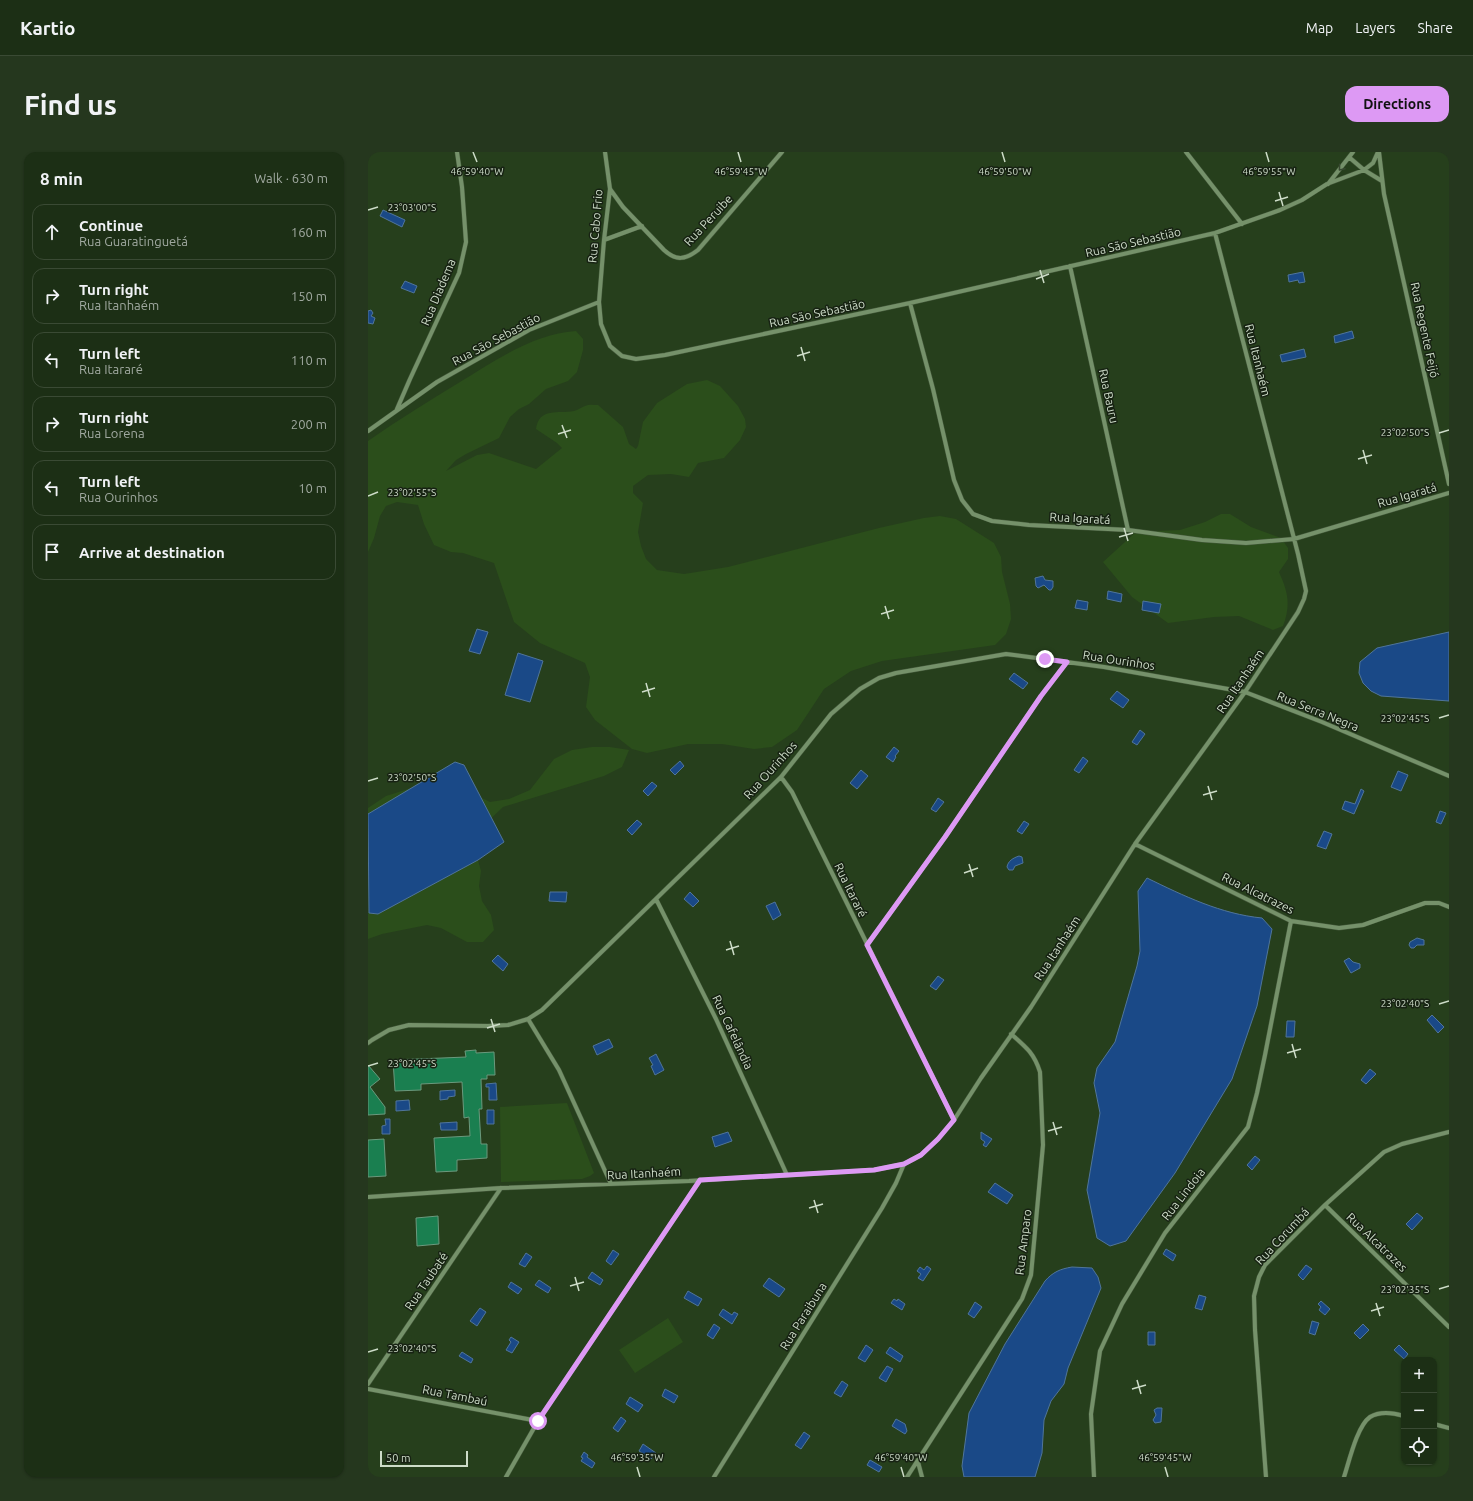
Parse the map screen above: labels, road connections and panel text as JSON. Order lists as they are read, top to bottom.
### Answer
{
  "streets": {
    "street": [
      "Rua Peruibe",
      "Rua Cabo Frio",
      "Rua São Sebastião",
      "Rua Diadema",
      "Rua Regente Feijó",
      "Rua Itanhaém",
      "Rua Bauru",
      "Rua Igaratá",
      "Rua Ourinhos",
      "Rua Serra Negra",
      "Rua Itararé",
      "Rua Alcatrazes",
      "Rua Cafelândia",
      "Rua Lindoia",
      "Rua Corumbá",
      "Rua Amparo",
      "Rua Taubaté",
      "Rua Paraibuna",
      "Rua Tambaú"
    ]
  },
  "crossings": [
    ["Rua Peruibe", "Rua Cabo Frio"],
    ["Rua Cabo Frio", "Rua São Sebastião"],
    ["Rua São Sebastião", "Rua Diadema"],
    ["Rua São Sebastião", "Rua Regente Feijó"],
    ["Rua São Sebastião", "Rua Itanhaém"],
    ["Rua São Sebastião", "Rua Bauru"],
    ["Rua São Sebastião", "Rua Igaratá"],
    ["Rua Itanhaém", "Rua Igaratá"],
    ["Rua Itanhaém", "Rua Ourinhos"],
    ["Rua Itanhaém", "Rua Serra Negra"],
    ["Rua Itanhaém", "Rua Itararé"],
    ["Rua Itanhaém", "Rua Alcatrazes"],
    ["Rua Itanhaém", "Rua Cafelândia"],
    ["Rua Itanhaém", "Rua Amparo"],
    ["Rua Itanhaém", "Rua Taubaté"],
    ["Rua Itanhaém", "Rua Paraibuna"],
    ["Rua Bauru", "Rua Igaratá"],
    ["Rua Ourinhos", "Rua Serra Negra"],
    ["Rua Ourinhos", "Rua Itararé"],
    ["Rua Ourinhos", "Rua Cafelândia"],
    ["Rua Alcatrazes", "Rua Lindoia"],
    ["Rua Alcatrazes", "Rua Corumbá"]
  ],
  "scale_bar": "50 m",
  "page": {
    "header": "Kartio",
    "nav": ["Map", "Layers", "Share"],
    "buttons": "Directions",
    "title": "Find us",
    "heading": ["8 min", "Walk · 630 m"],
    "list": [
      ["Continue", "Rua Guaratinguetá", "160 m"],
      ["Turn right", "Rua Itanhaém", "150 m"],
      ["Turn left", "Rua Itararé", "110 m"],
      ["Turn right", "Rua Lorena", "200 m"],
      ["Turn left", "Rua Ourinhos", "10 m"],
      "Arrive at destination"
    ],
    "map_buttons": ["+", "−"],
    "scale": "50 m"
  },
  "coordinates": [
    "46°59'40\"W",
    "46°59'45\"W",
    "46°59'50\"W",
    "46°59'55\"W",
    "23°03'00\"S",
    "23°02'50\"S",
    "23°02'55\"S",
    "23°02'45\"S",
    "23°02'40\"S",
    "23°02'35\"S",
    "46°59'35\"W"
  ]
}
